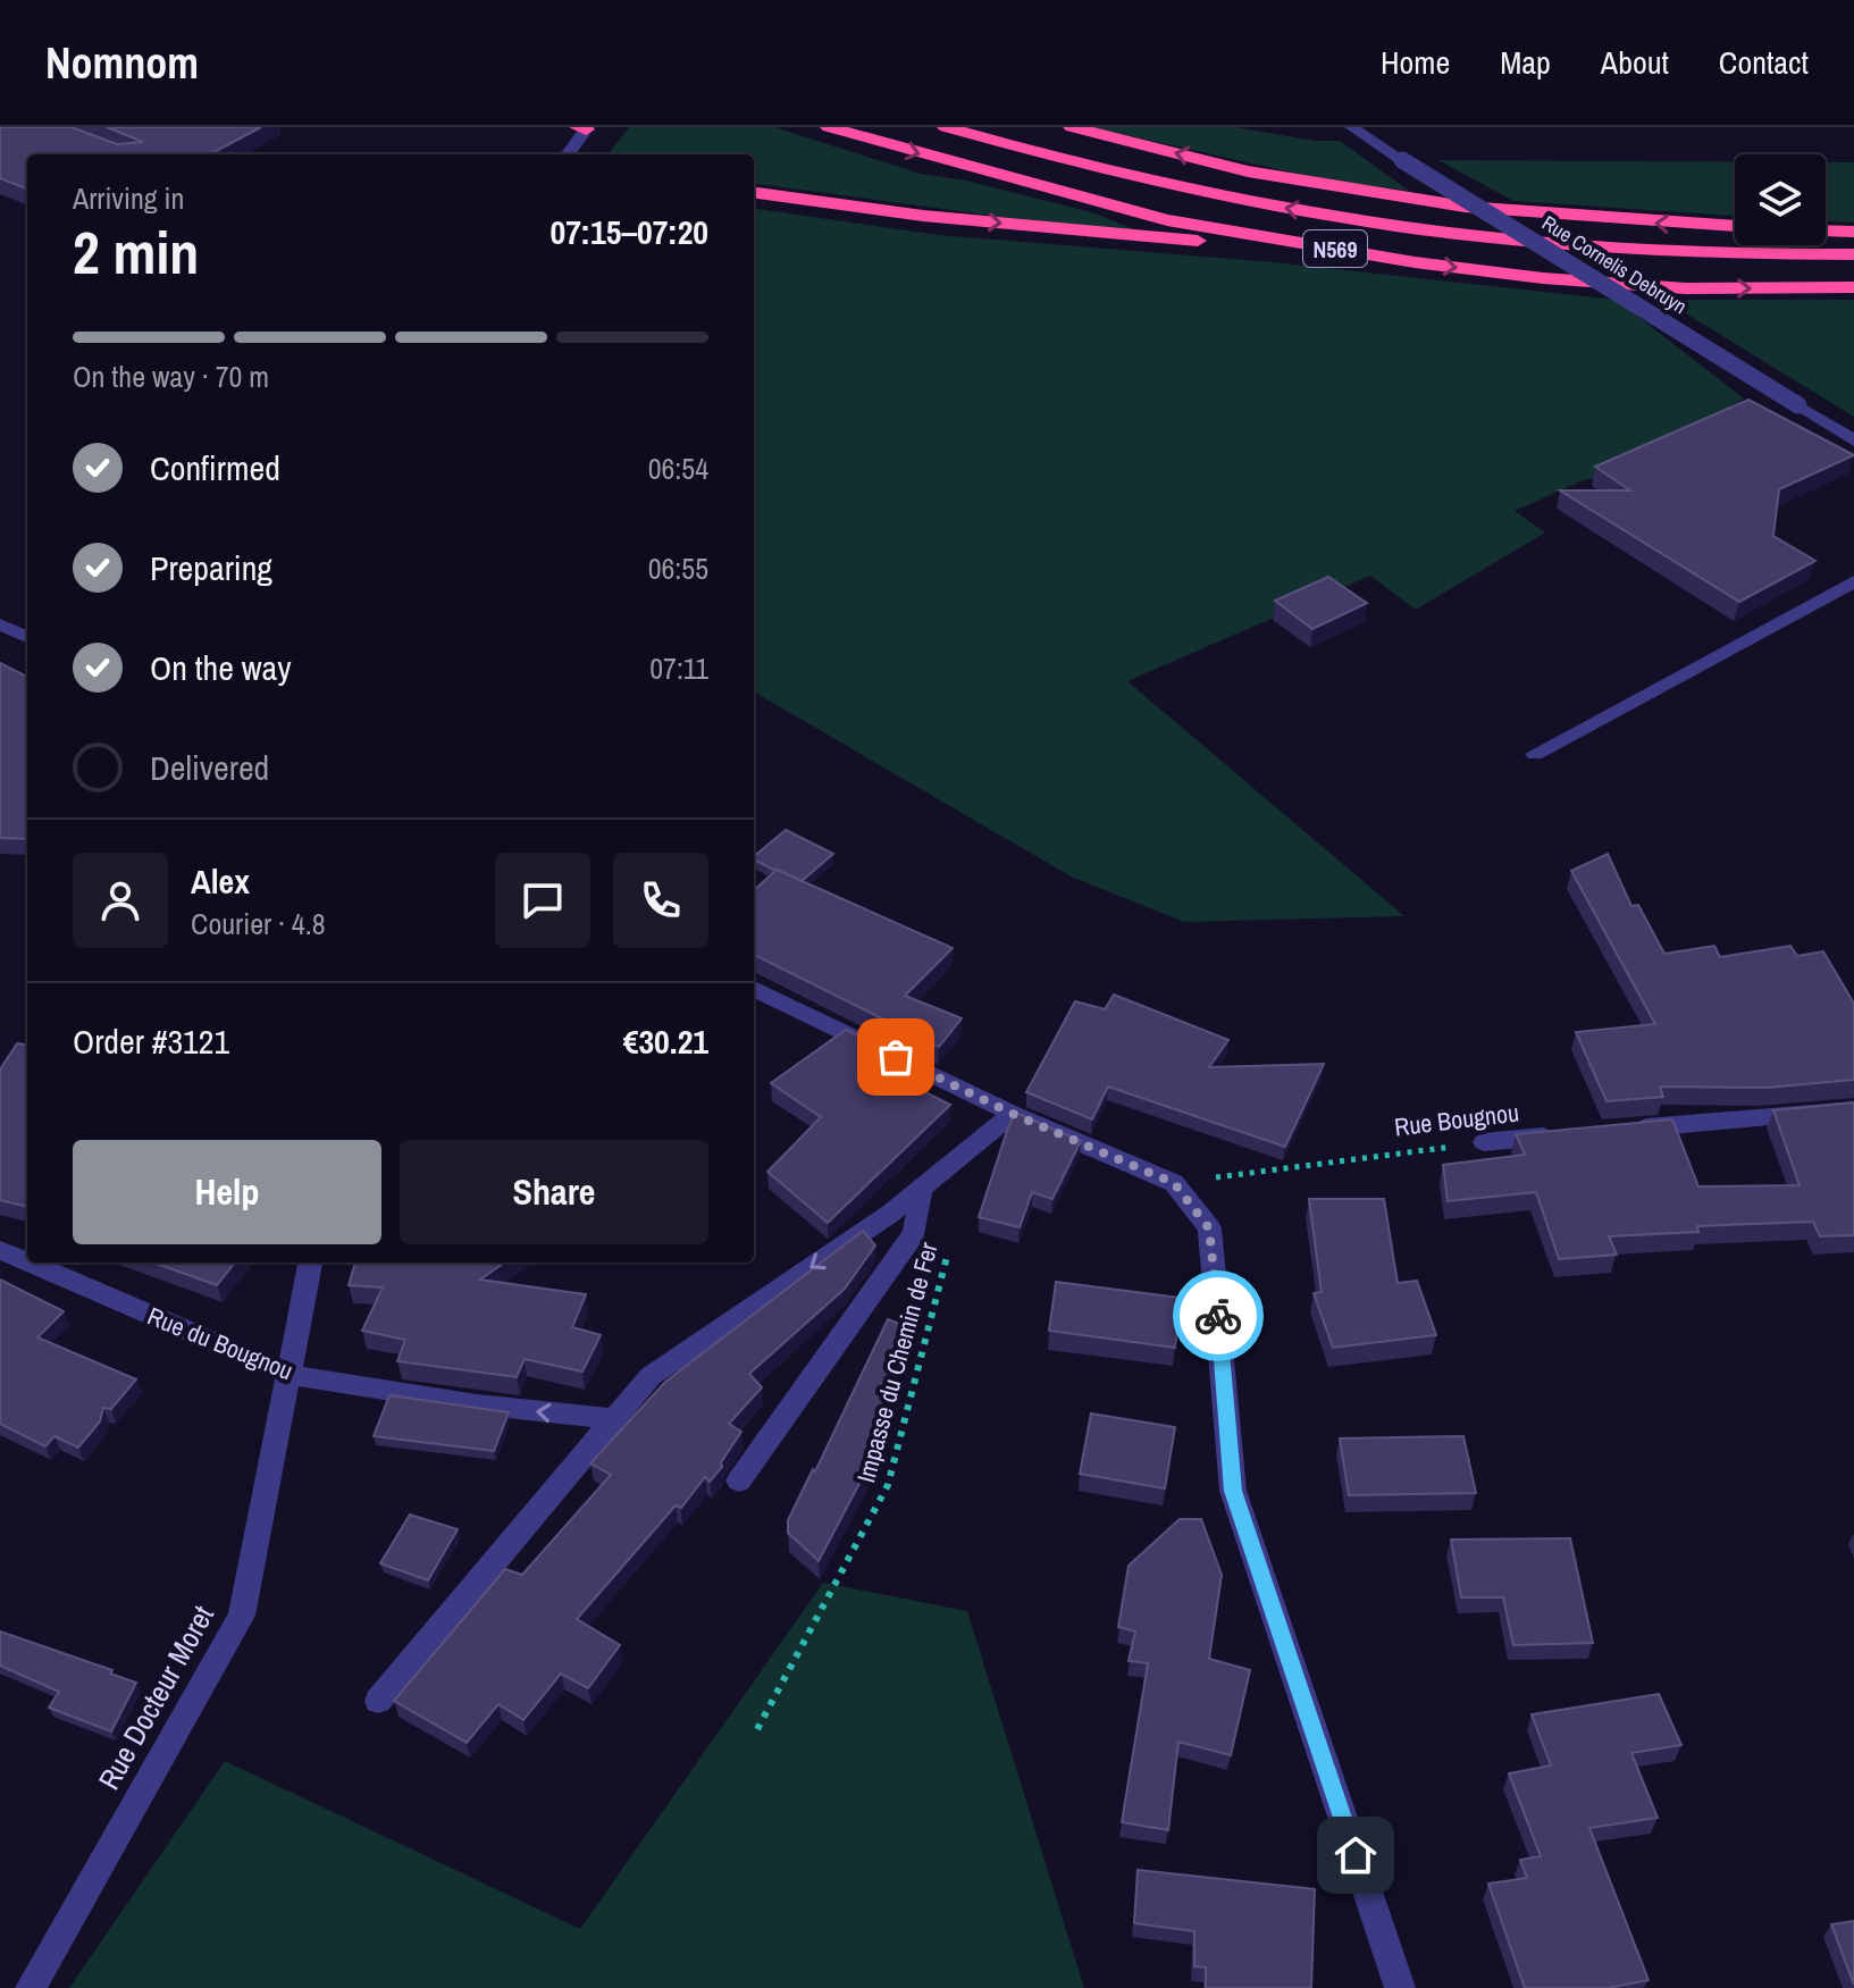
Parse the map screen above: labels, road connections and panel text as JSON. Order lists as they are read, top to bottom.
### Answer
{
  "streets": {
    "highway": ["N569"],
    "street": [
      "Rue Cornelis Debruyn",
      "Rue Bougnou",
      "Rue du Bougnou",
      "Rue Docteur Moret"
    ],
    "path": ["Impasse du Chemin de Fer"]
  },
  "crossings": [
    ["Rue du Bougnou", "Rue Docteur Moret"]
  ],
  "one_way": ["Rue du Bougnou"],
  "page": {
    "header": "Nomnom",
    "nav": [
      "Home",
      "Map",
      "About",
      "Contact"
    ],
    "heading": ["2 min", "Arriving in", "07:15–07:20"],
    "panel": [
      "Alex",
      "Courier · 4.8",
      "Order #3121",
      "€30.21"
    ],
    "bar": "On the way · 70 m",
    "list": [
      ["Confirmed", "06:54"],
      ["Preparing", "06:55"],
      ["On the way", "07:11"],
      "Delivered"
    ],
    "buttons": ["Help", "Share"]
  }
}
